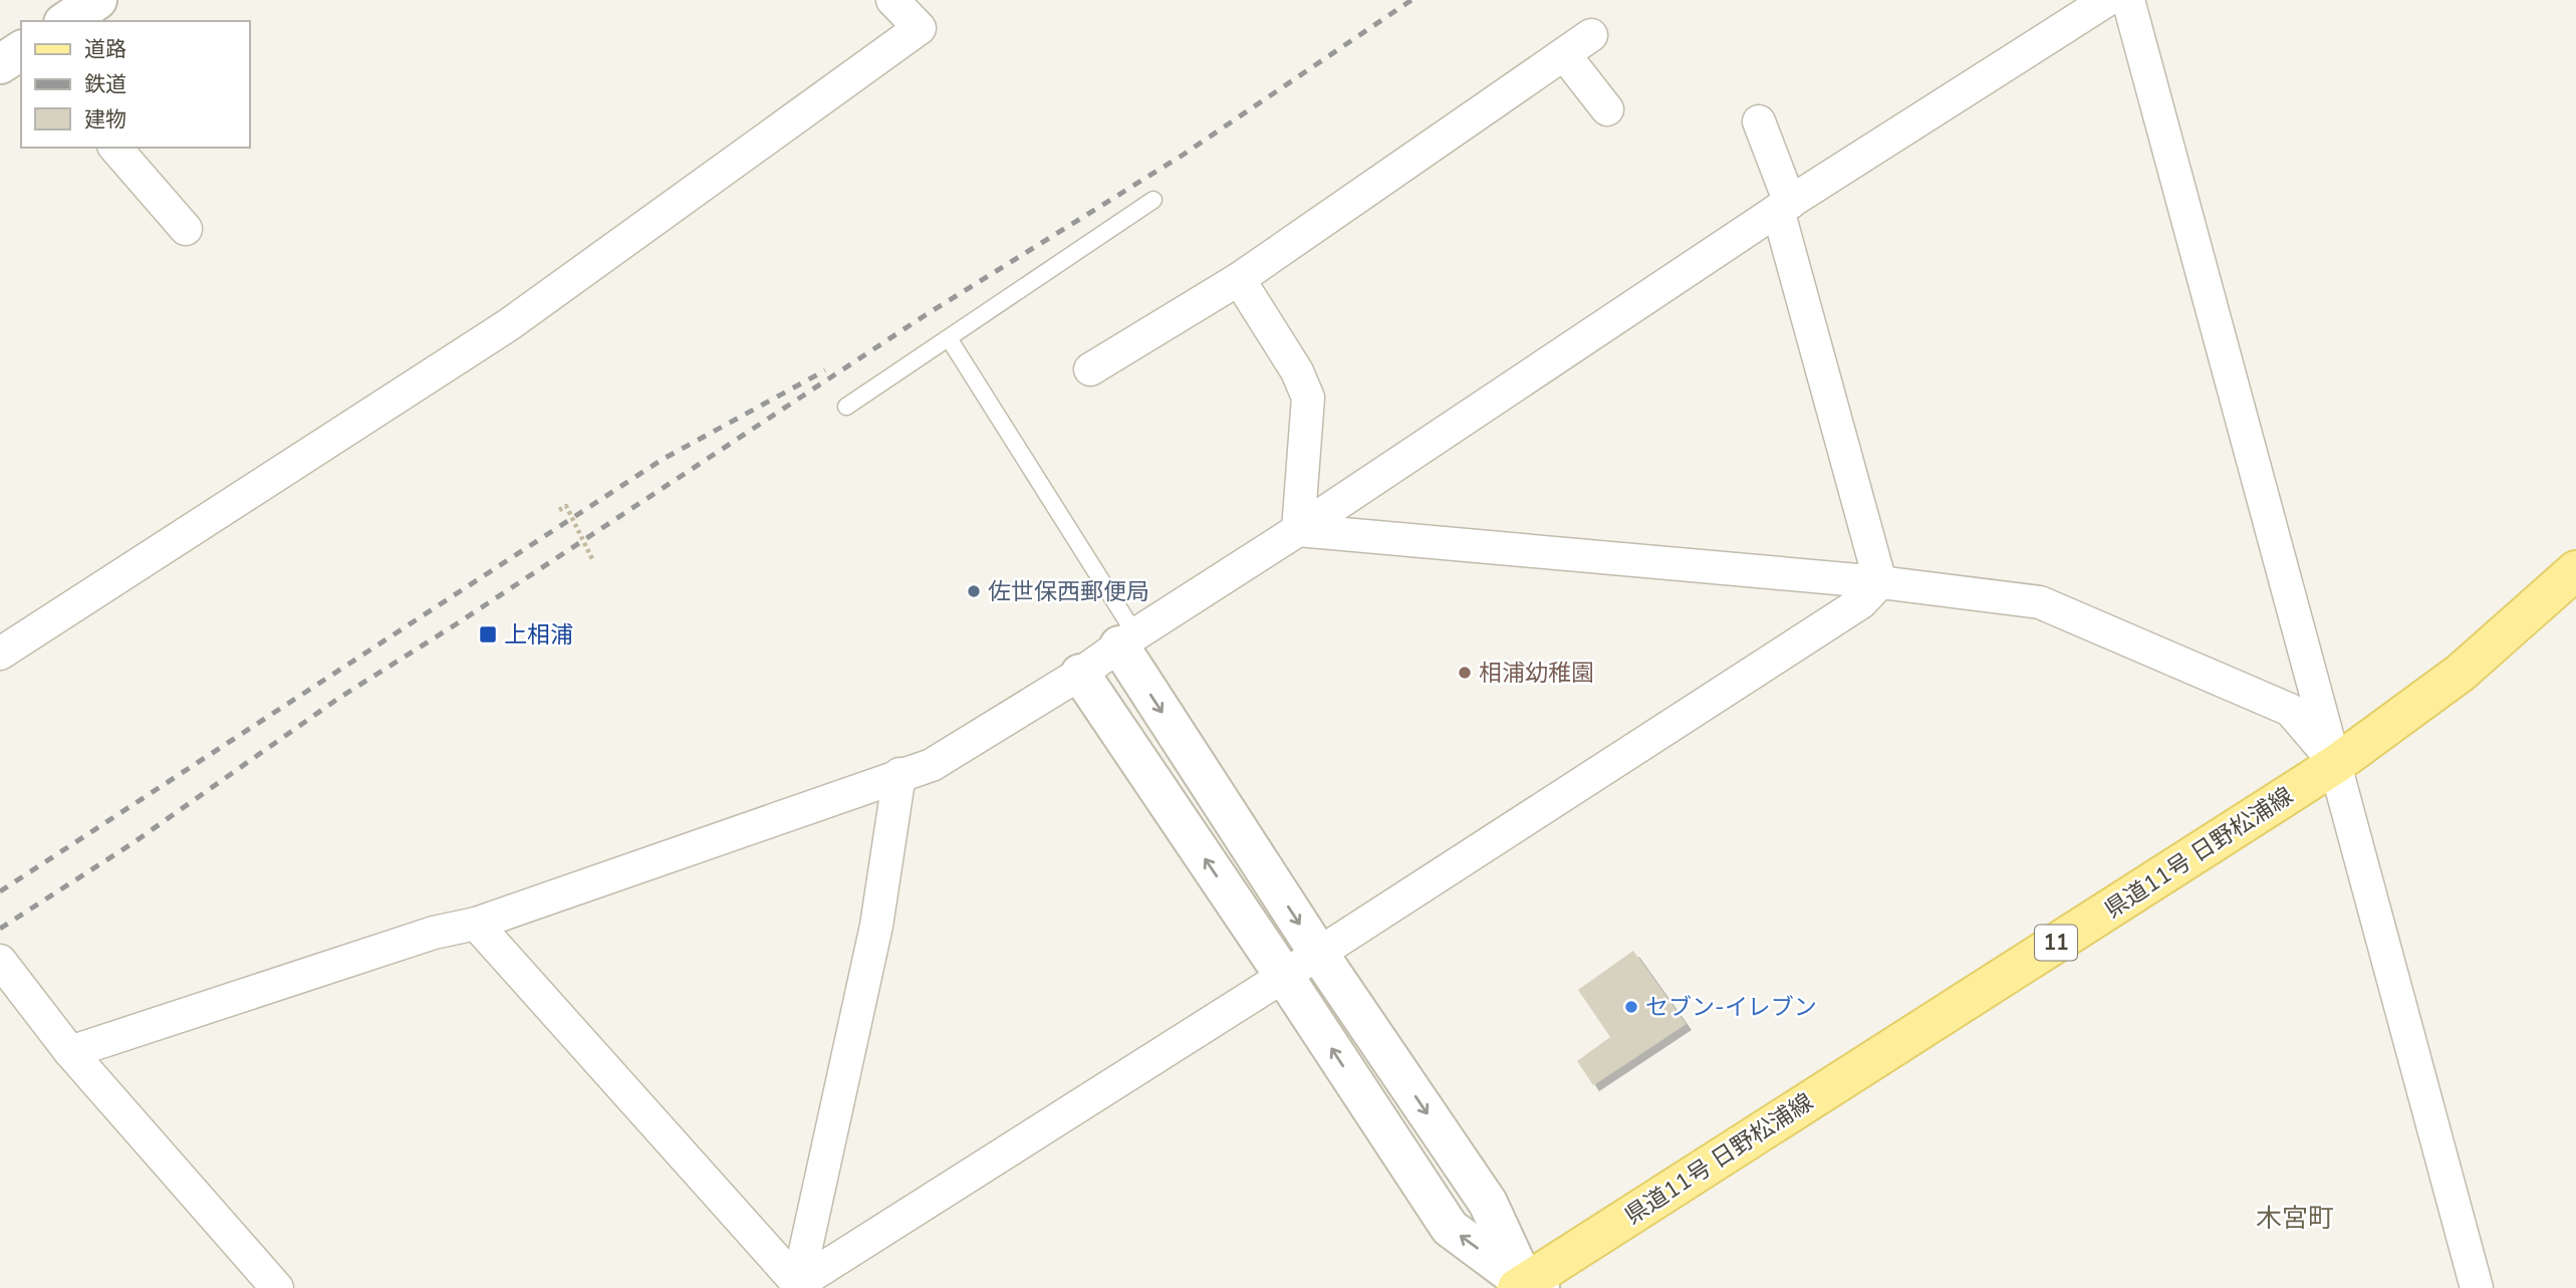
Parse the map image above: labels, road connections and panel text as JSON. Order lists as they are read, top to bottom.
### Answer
{
  "streets": {
    "main road": ["県道11号 日野松浦線", "11"]
  },
  "districts": ["木宮町"],
  "places": {
    "other": ["佐世保西郵便局", "相浦幼稚園", "セブン-イレブン"],
    "transit": ["上相浦"]
  },
  "legend": ["道路", "鉄道", "建物"]
}
